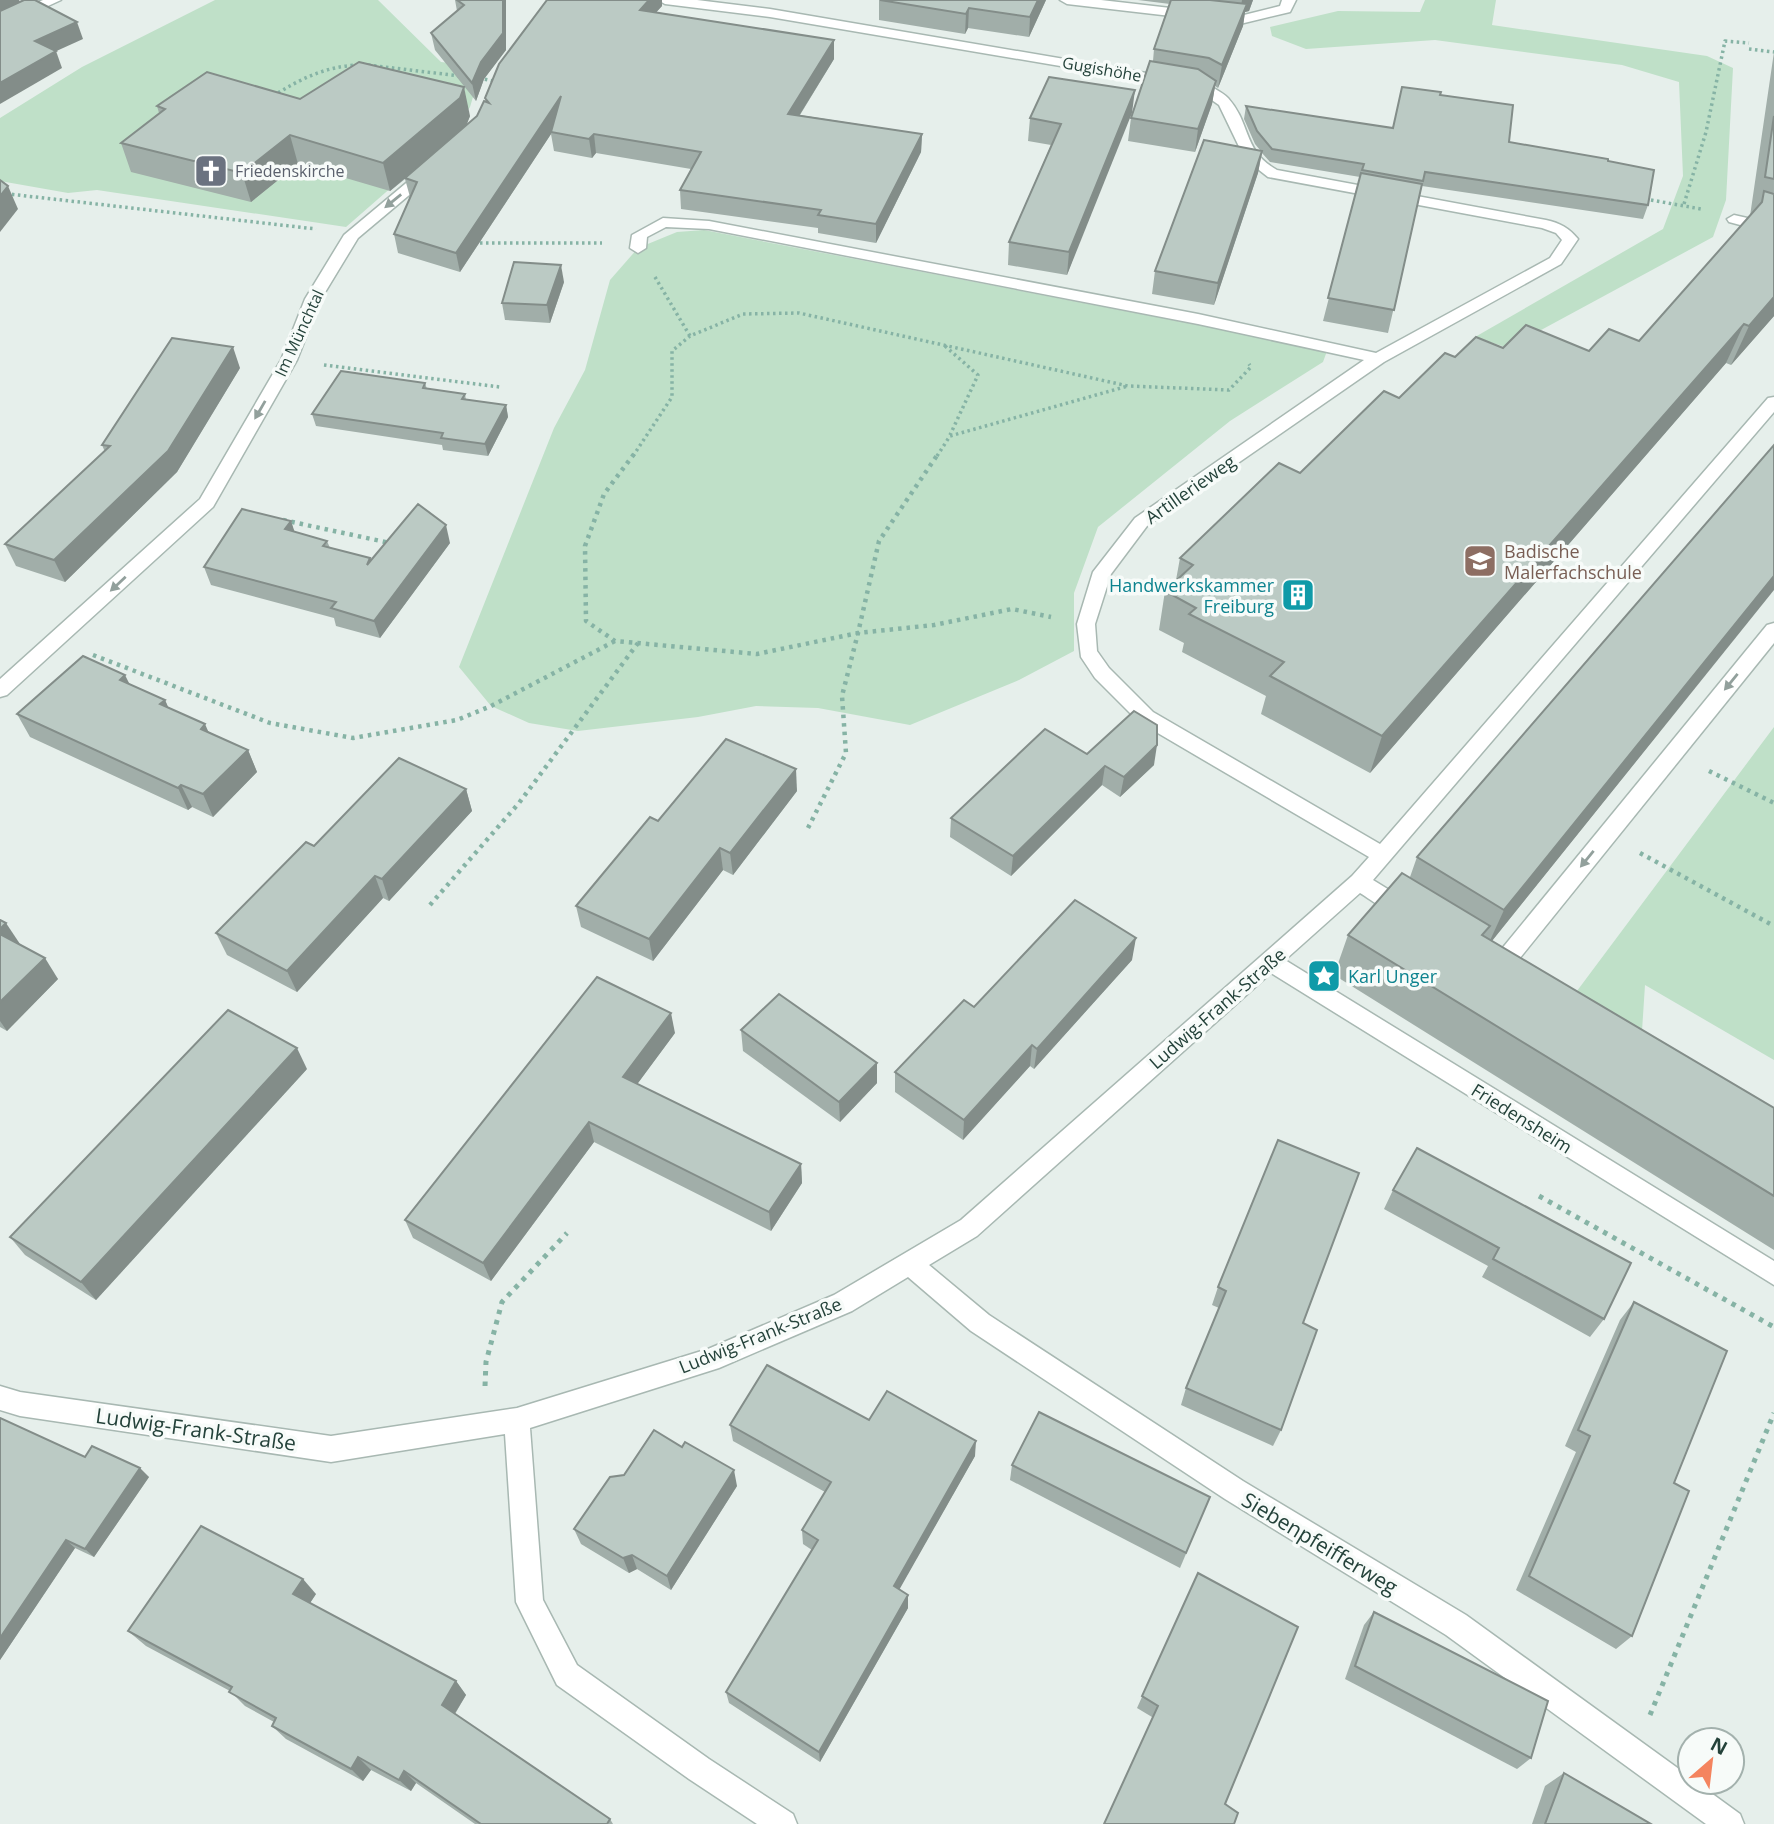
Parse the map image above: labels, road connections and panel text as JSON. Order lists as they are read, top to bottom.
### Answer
{
  "streets": {
    "street": [
      "Gugishöhe",
      "Im Münchtal",
      "Artillerieweg",
      "Ludwig-Frank-Straße",
      "Friedensheim",
      "Siebenpfeifferweg"
    ]
  },
  "crossings": [
    ["Gugishöhe", "Artillerieweg"],
    ["Artillerieweg", "Ludwig-Frank-Straße"],
    ["Ludwig-Frank-Straße", "Friedensheim"],
    ["Ludwig-Frank-Straße", "Siebenpfeifferweg"]
  ],
  "one_way": ["Im Münchtal"],
  "places": {
    "church": ["Friedenskirche"],
    "school or university": ["Badische Malerfachschule"],
    "building": ["Handwerkskammer Freiburg"],
    "place": ["Karl Unger"]
  },
  "north": "top right"
}
